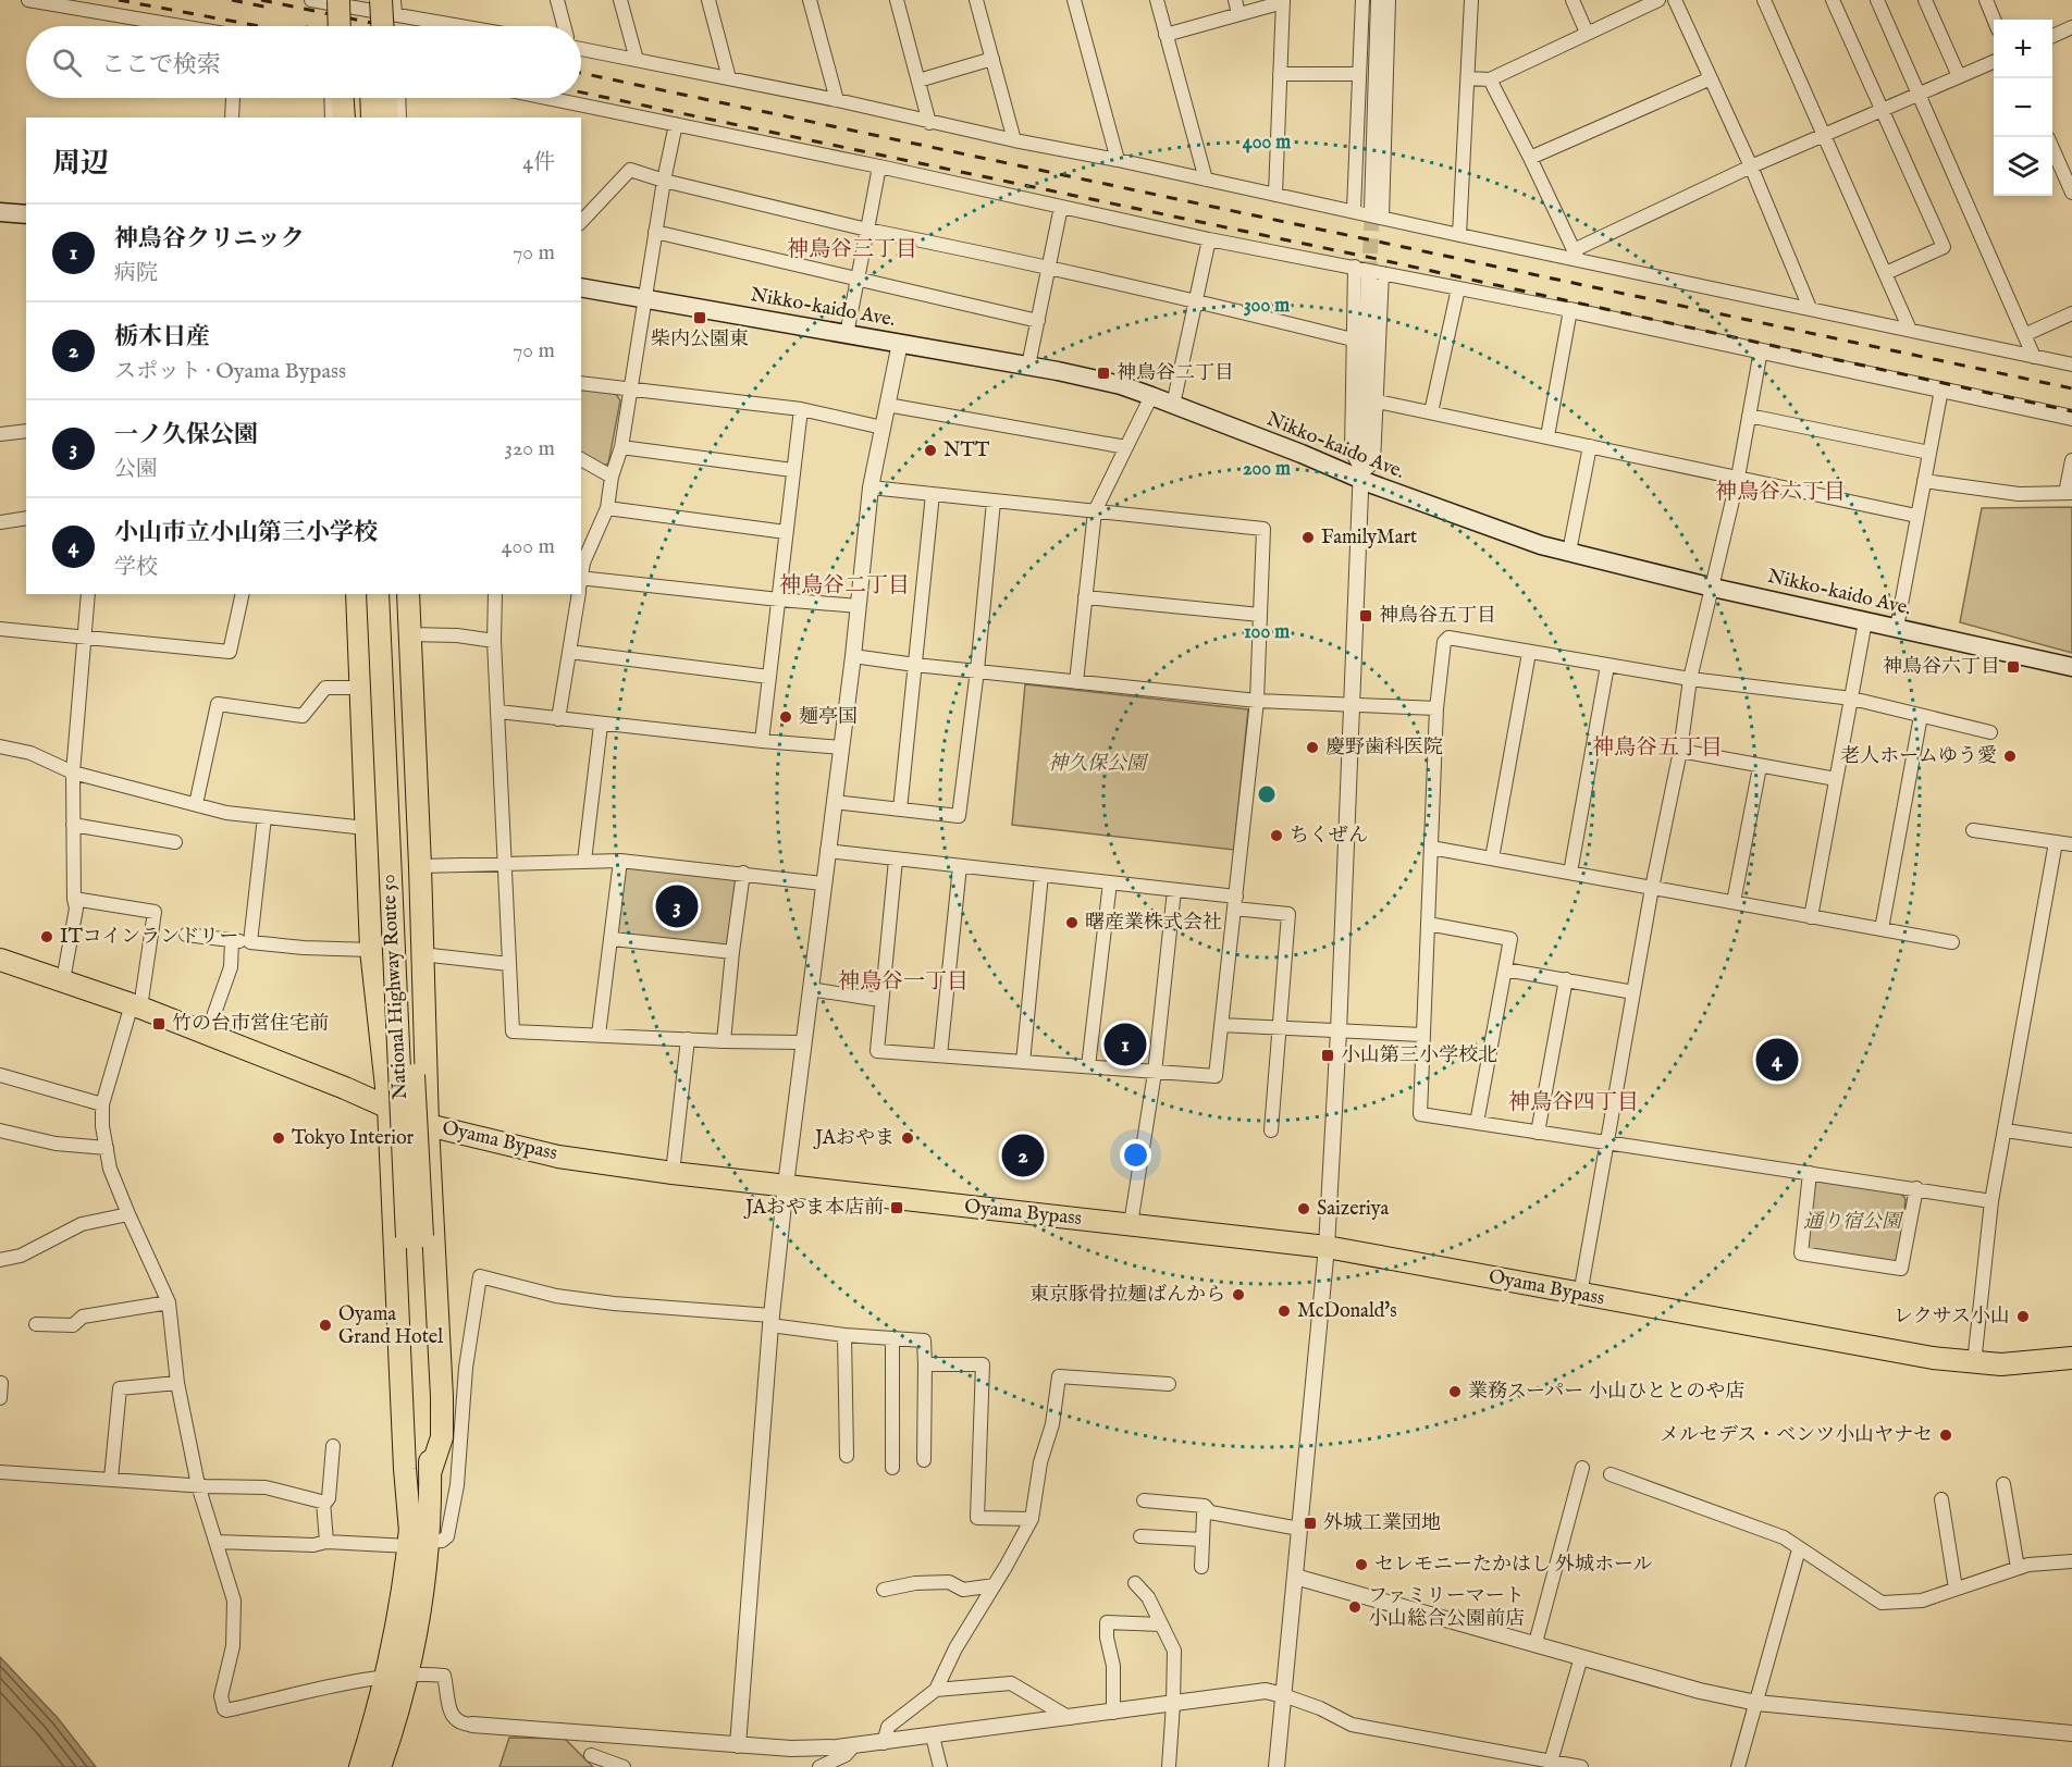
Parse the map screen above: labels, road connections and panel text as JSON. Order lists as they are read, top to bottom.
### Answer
{
  "streets": {
    "highway": ["National Highway Route 50", "Oyama Bypass"],
    "main road": ["Nikko-kaido Ave."]
  },
  "districts": [
    "神鳥谷三丁目",
    "神鳥谷六丁目",
    "神鳥谷二丁目",
    "神鳥谷五丁目",
    "神鳥谷一丁目",
    "神鳥谷四丁目"
  ],
  "parks": ["神久保公園", "通り宿公園"],
  "places": {
    "transit": [
      "柴内公園東",
      "神鳥谷二丁目",
      "神鳥谷五丁目",
      "神鳥谷六丁目",
      "竹の台市営住宅前",
      "小山第三小学校北",
      "JAおやま本店前",
      "外城工業団地"
    ],
    "other": [
      "NTT",
      "FamilyMart",
      "麺亭国",
      "慶野歯科医院",
      "老人ホームゆう愛",
      "ちくぜん",
      "曙産業株式会社",
      "ITコインランドリー",
      "Tokyo Interior",
      "JAおやま",
      "Saizeriya",
      "東京豚骨拉麺ばんから",
      "McDonald's",
      "レクサス小山",
      "Oyama Grand Hotel",
      "業務スーパー 小山ひととのや店",
      "メルセデス・ベンツ小山ヤナセ",
      "セレモニーたかはし 外城ホール",
      "ファミリーマート 小山総合公園前店"
    ]
  },
  "page": {
    "map_buttons": ["+", "−"],
    "search": "ここで検索",
    "heading": ["周辺", "4件"],
    "list": [
      {
        "mark": "1",
        "name": "神鳥谷クリニック",
        "note": "病院",
        "value": "70 m"
      },
      {
        "mark": "2",
        "name": "栃木日産",
        "note": "スポット · Oyama Bypass",
        "value": "70 m"
      },
      {
        "mark": "3",
        "name": "一ノ久保公園",
        "note": "公園",
        "value": "320 m"
      },
      {
        "mark": "4",
        "name": "小山市立小山第三小学校",
        "note": "学校",
        "value": "400 m"
      }
    ],
    "pins": [
      "3",
      "1",
      "4",
      "2"
    ]
  },
  "rings": [
    "400 m",
    "300 m",
    "200 m",
    "100 m"
  ]
}
